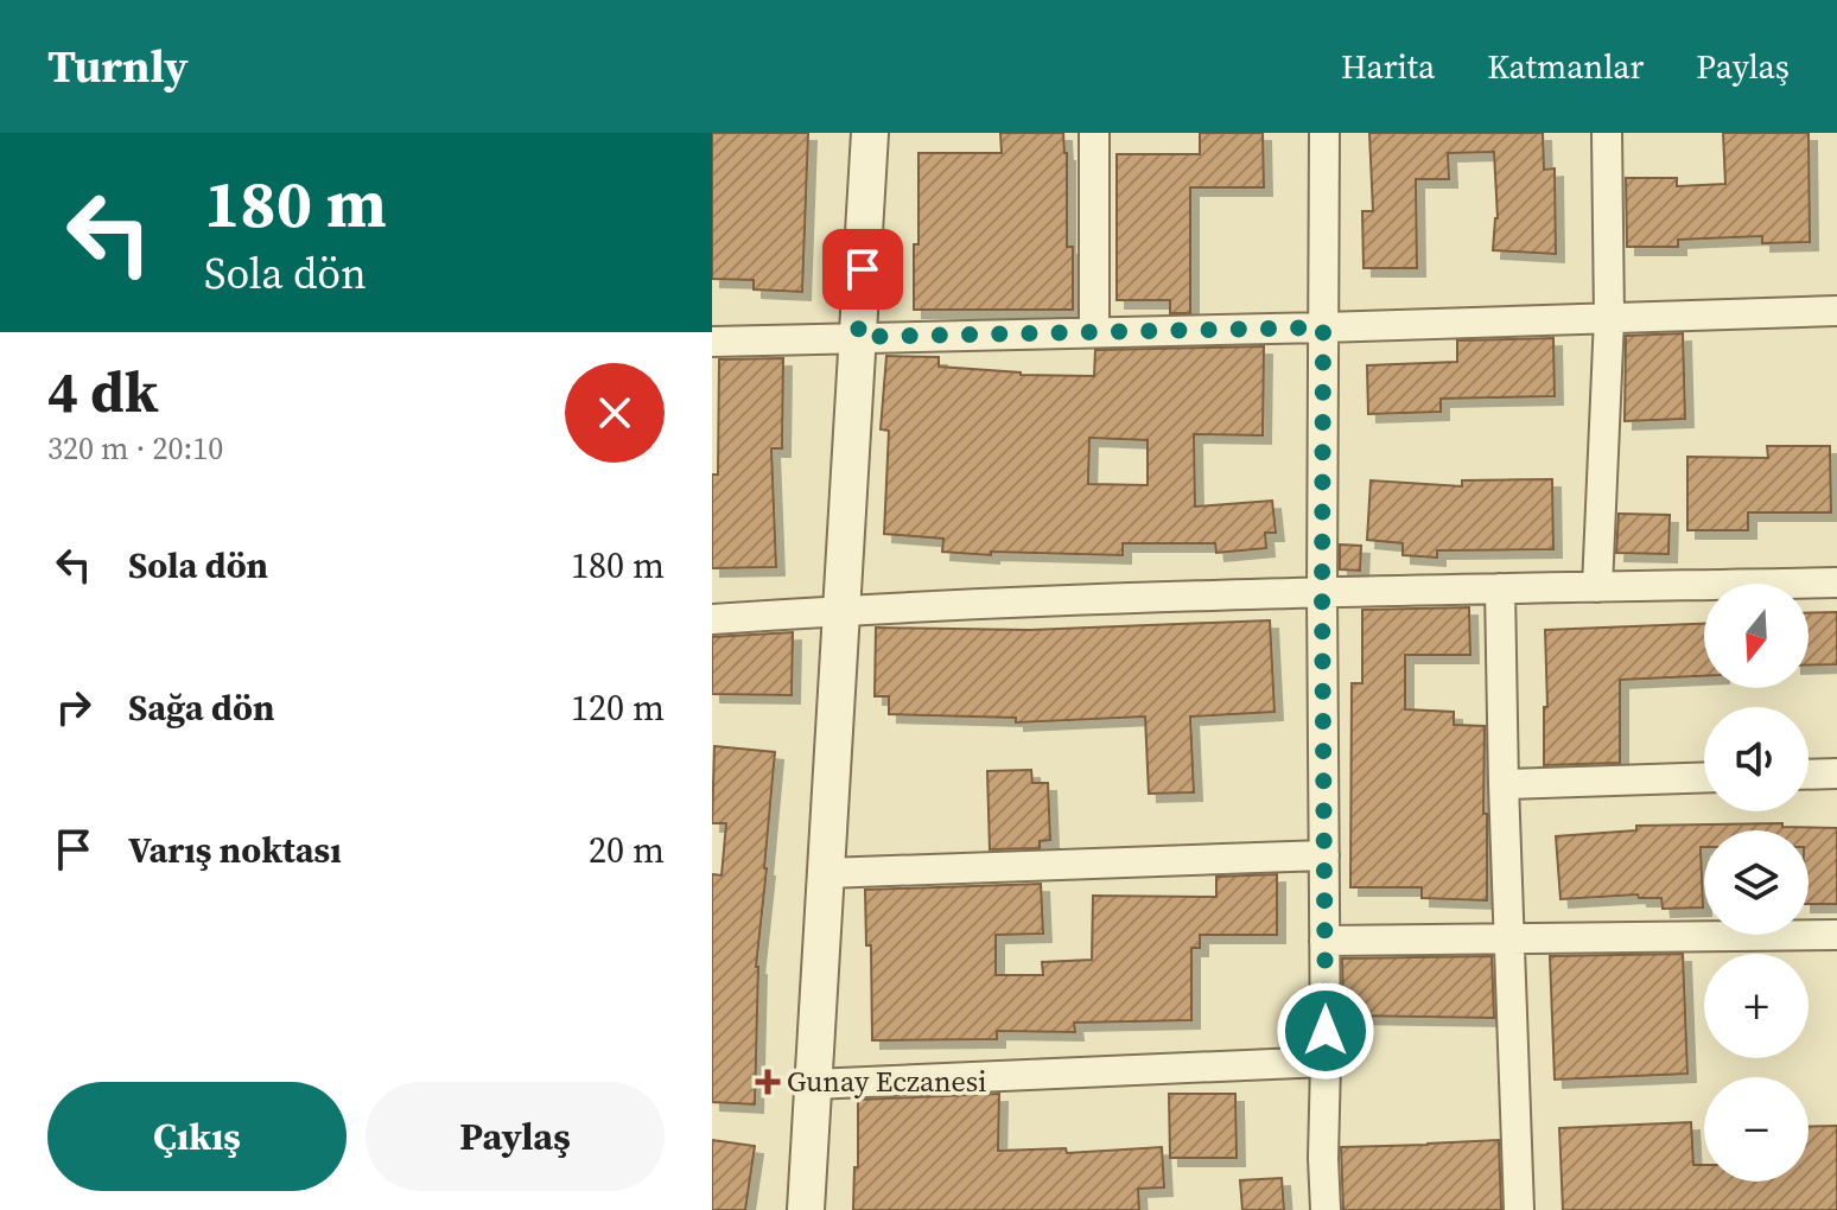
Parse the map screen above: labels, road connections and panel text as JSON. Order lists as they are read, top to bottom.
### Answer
{
  "places": {
    "health": ["Gunay Eczanesi"]
  },
  "north": "bottom",
  "page": {
    "header": "Turnly",
    "nav": ["Harita", "Katmanlar", "Paylaş"],
    "turn": ["180 m", "Sola dön"],
    "heading": ["4 dk", "320 m · 20:10"],
    "list": [
      {
        "name": "Sola dön",
        "value": "180 m"
      },
      {
        "name": "Sağa dön",
        "value": "120 m"
      },
      {
        "name": "Varış noktası",
        "value": "20 m"
      }
    ],
    "map_buttons": ["+", "−"],
    "buttons": ["Çıkış", "Paylaş"]
  }
}
